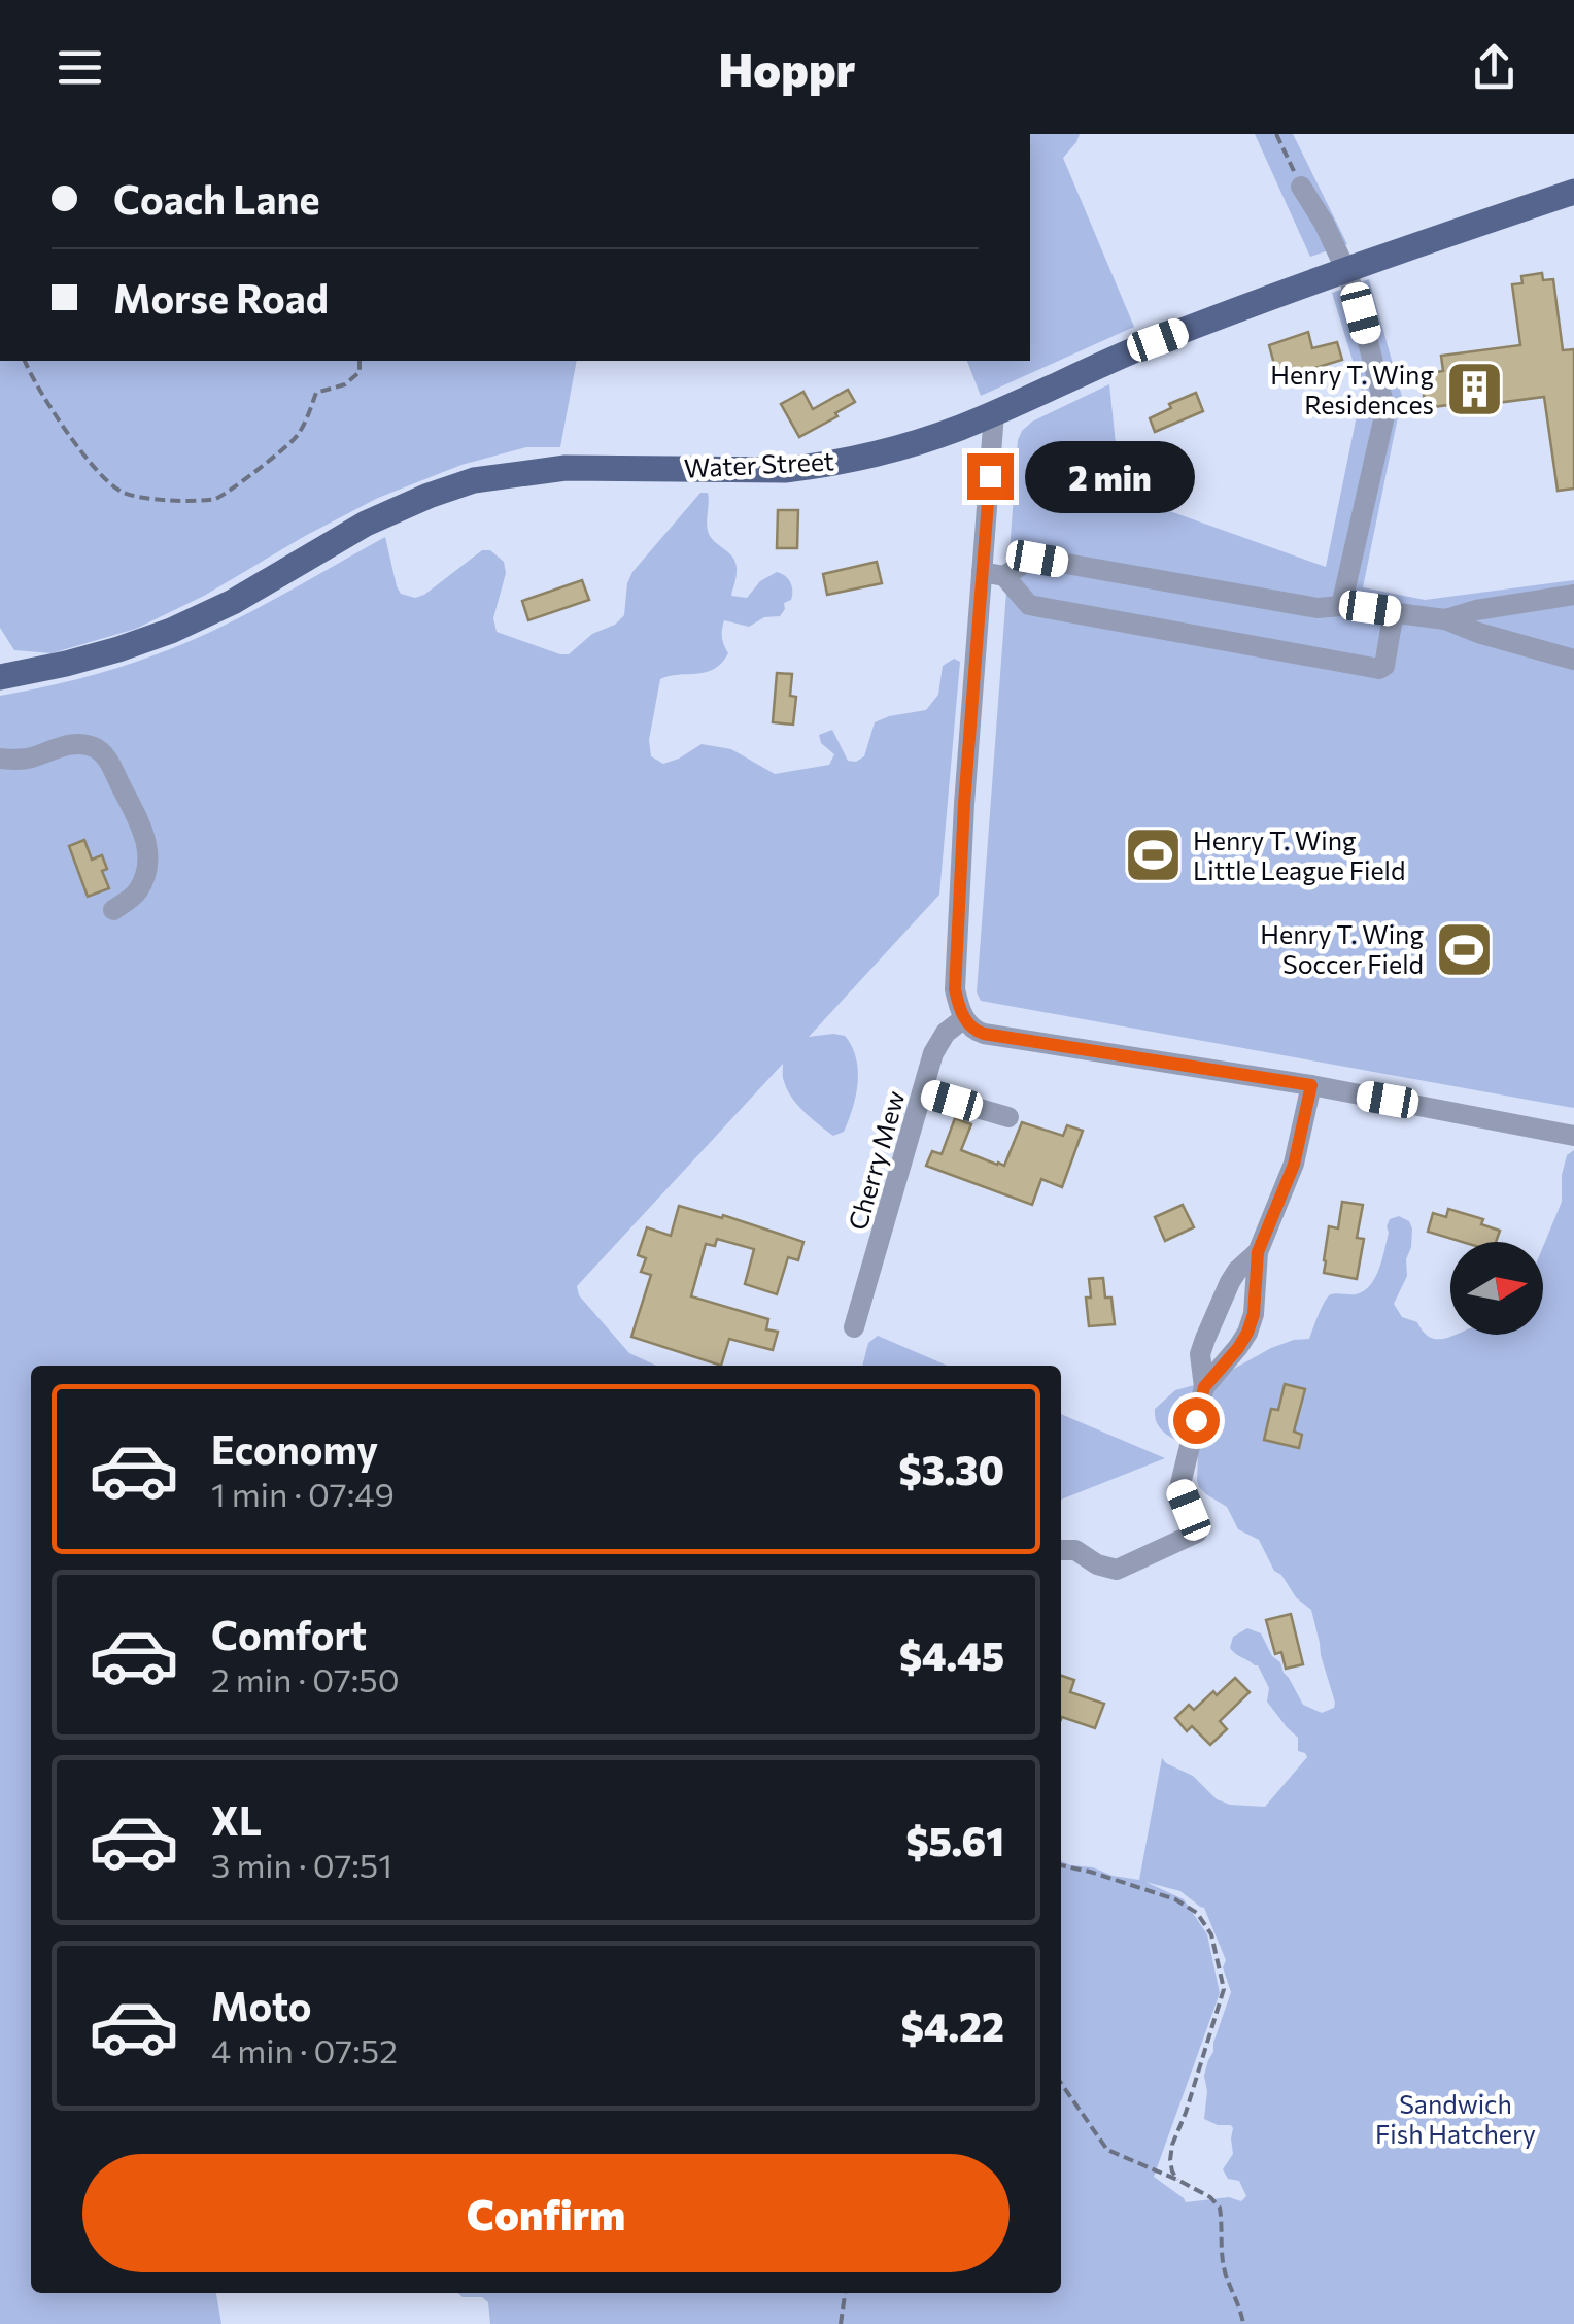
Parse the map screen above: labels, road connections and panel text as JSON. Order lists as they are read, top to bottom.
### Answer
{
  "streets": {
    "main road": ["Water Street"],
    "street": ["Cherry Mew"]
  },
  "parks": ["Sandwich Fish Hatchery"],
  "places": {
    "building": ["Henry T. Wing Residences"],
    "sports": ["Henry T. Wing Little League Field", "Henry T. Wing Soccer Field"]
  },
  "north": "right",
  "page": {
    "header": "Hoppr",
    "banner": ["Coach Lane", "Morse Road"],
    "bubble": "2 min",
    "list": [
      {
        "name": "Economy",
        "note": "1 min · 07:49",
        "value": "$3.30"
      },
      {
        "name": "Comfort",
        "note": "2 min · 07:50",
        "value": "$4.45"
      },
      {
        "name": "XL",
        "note": "3 min · 07:51",
        "value": "$5.61"
      },
      {
        "name": "Moto",
        "note": "4 min · 07:52",
        "value": "$4.22"
      }
    ],
    "buttons": "Confirm"
  }
}
